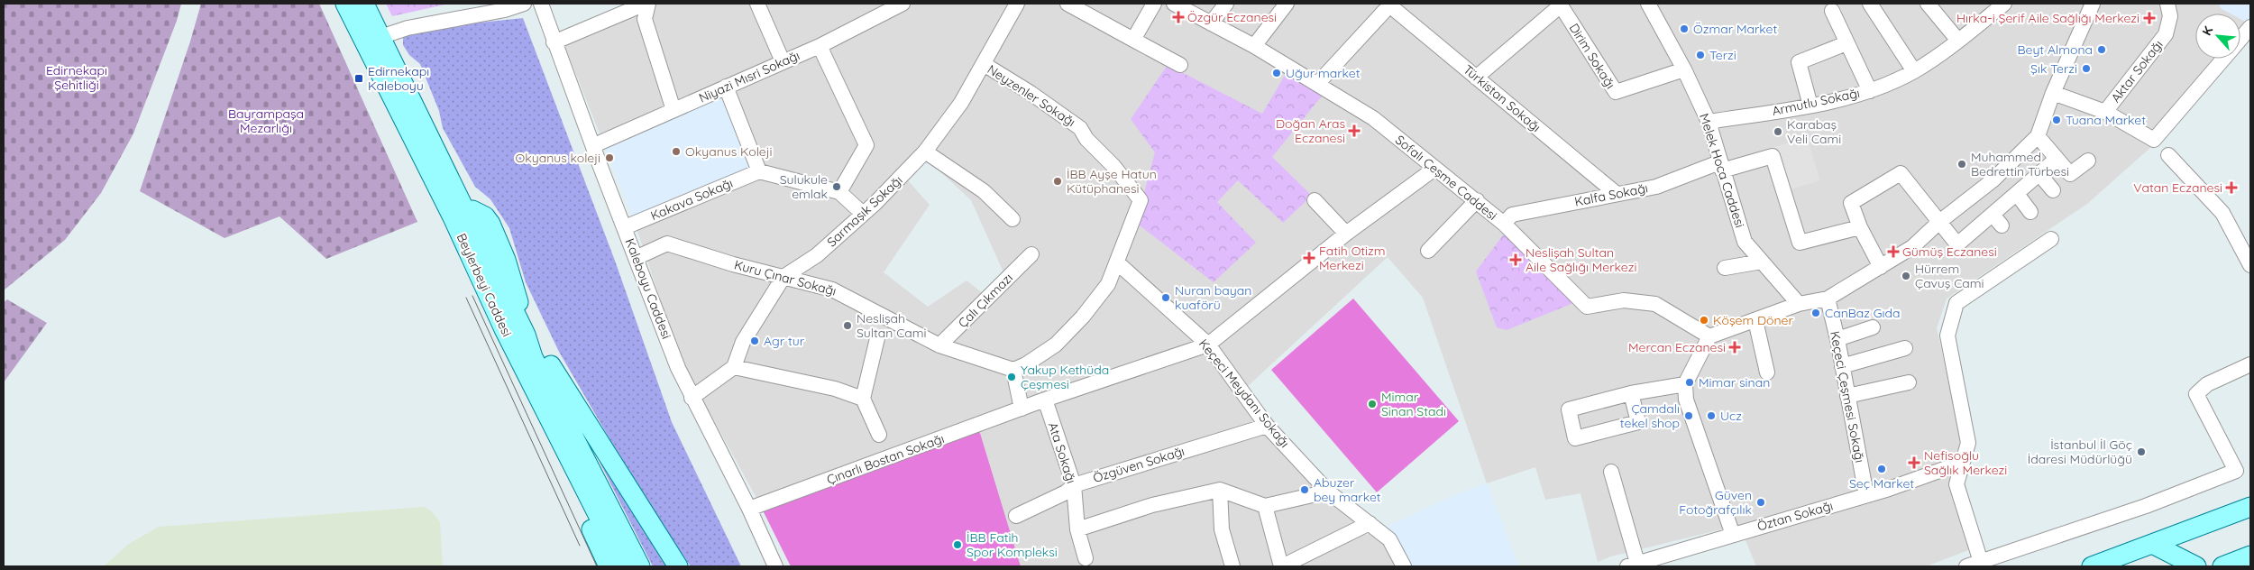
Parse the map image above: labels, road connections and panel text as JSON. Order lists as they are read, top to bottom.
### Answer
{
  "streets": {
    "main road": ["Beylerbeyi Caddesi"],
    "street": [
      "Dirim Sokağı",
      "Aktar Sokağı",
      "Niyazi Mısri Sokağı",
      "Neyzenler Sokağı",
      "Türkistan Sokağı",
      "Armutlu Sokağı",
      "Melek Hoca Caddesi",
      "Sofalı Çeşme Caddesi",
      "Kalfa Sokağı",
      "Kakava Sokağı",
      "Sarmaşık Sokağı",
      "Kuru Çınar Sokağı",
      "Kaleboyu Caddesi",
      "Çalı Çıkmazı",
      "Keçeci Meydanı Sokağı",
      "Keçeci Çeşmesi Sokağı",
      "Ata Sokağı",
      "Çınarlı Bostan Sokağı",
      "Özgüven Sokağı",
      "Öztan Sokağı"
    ]
  },
  "crossings": [
    ["Dirim Sokağı", "Türkistan Sokağı"],
    ["Dirim Sokağı", "Melek Hoca Caddesi"],
    ["Niyazi Mısri Sokağı", "Kaleboyu Caddesi"],
    ["Neyzenler Sokağı", "Sarmaşık Sokağı"],
    ["Neyzenler Sokağı", "Keçeci Meydanı Sokağı"],
    ["Türkistan Sokağı", "Kalfa Sokağı"],
    ["Armutlu Sokağı", "Melek Hoca Caddesi"],
    ["Melek Hoca Caddesi", "Kalfa Sokağı"],
    ["Sofalı Çeşme Caddesi", "Kalfa Sokağı"],
    ["Kakava Sokağı", "Kaleboyu Caddesi"],
    ["Sarmaşık Sokağı", "Kuru Çınar Sokağı"],
    ["Kuru Çınar Sokağı", "Kaleboyu Caddesi"],
    ["Kuru Çınar Sokağı", "Çalı Çıkmazı"],
    ["Kaleboyu Caddesi", "Çınarlı Bostan Sokağı"],
    ["Keçeci Meydanı Sokağı", "Çınarlı Bostan Sokağı"],
    ["Keçeci Meydanı Sokağı", "Özgüven Sokağı"],
    ["Keçeci Çeşmesi Sokağı", "Öztan Sokağı"],
    ["Ata Sokağı", "Çınarlı Bostan Sokağı"],
    ["Ata Sokağı", "Özgüven Sokağı"]
  ],
  "parks": ["Edirnekapı Şehitliği", "Bayrampaşa Mezarlığı"],
  "places": {
    "health": [
      "Özgür Eczanesi",
      "Hırka-i Şerif Aile Sağlığı Merkezi",
      "Doğan Aras Eczanesi",
      "Vatan Eczanesi",
      "Gümüş Eczanesi",
      "Fatih Otizm Merkezi",
      "Neslişah Sultan Aile Sağlığı Merkezi",
      "Mercan Eczanesi",
      "Nefisoğlu Sağlık Merkezi"
    ],
    "other": [
      "Özmar Market",
      "Beyt Almona",
      "Terzi",
      "Şık Terzi",
      "Uğur market",
      "Tuana Market",
      "Karabaş Veli Cami",
      "Okyanus Koleji",
      "Okyanus koleji",
      "Muhammed Bedrettin Türbesi",
      "İBB Ayşe Hatun Kütüphanesi",
      "Sulukule emlak",
      "Hürrem Çavuş Cami",
      "Nuran bayan kuaförü",
      "CanBaz Gıda",
      "Köşem Döner",
      "Neslişah Sultan Cami",
      "Agr tur",
      "Yakup Kethüda Çeşmesi",
      "Mimar sinan",
      "Mimar Sinan Stadı",
      "Çamdalı tekel shop",
      "Ucz",
      "İstanbul İl Göç İdaresi Müdürlüğü",
      "Seç Market",
      "Abuzer bey market",
      "Güven Fotoğrafçılık",
      "İBB Fatih Spor Kompleksi"
    ],
    "transit": ["Edirnekapı Kaleboyu"]
  },
  "north": "top left"
}
